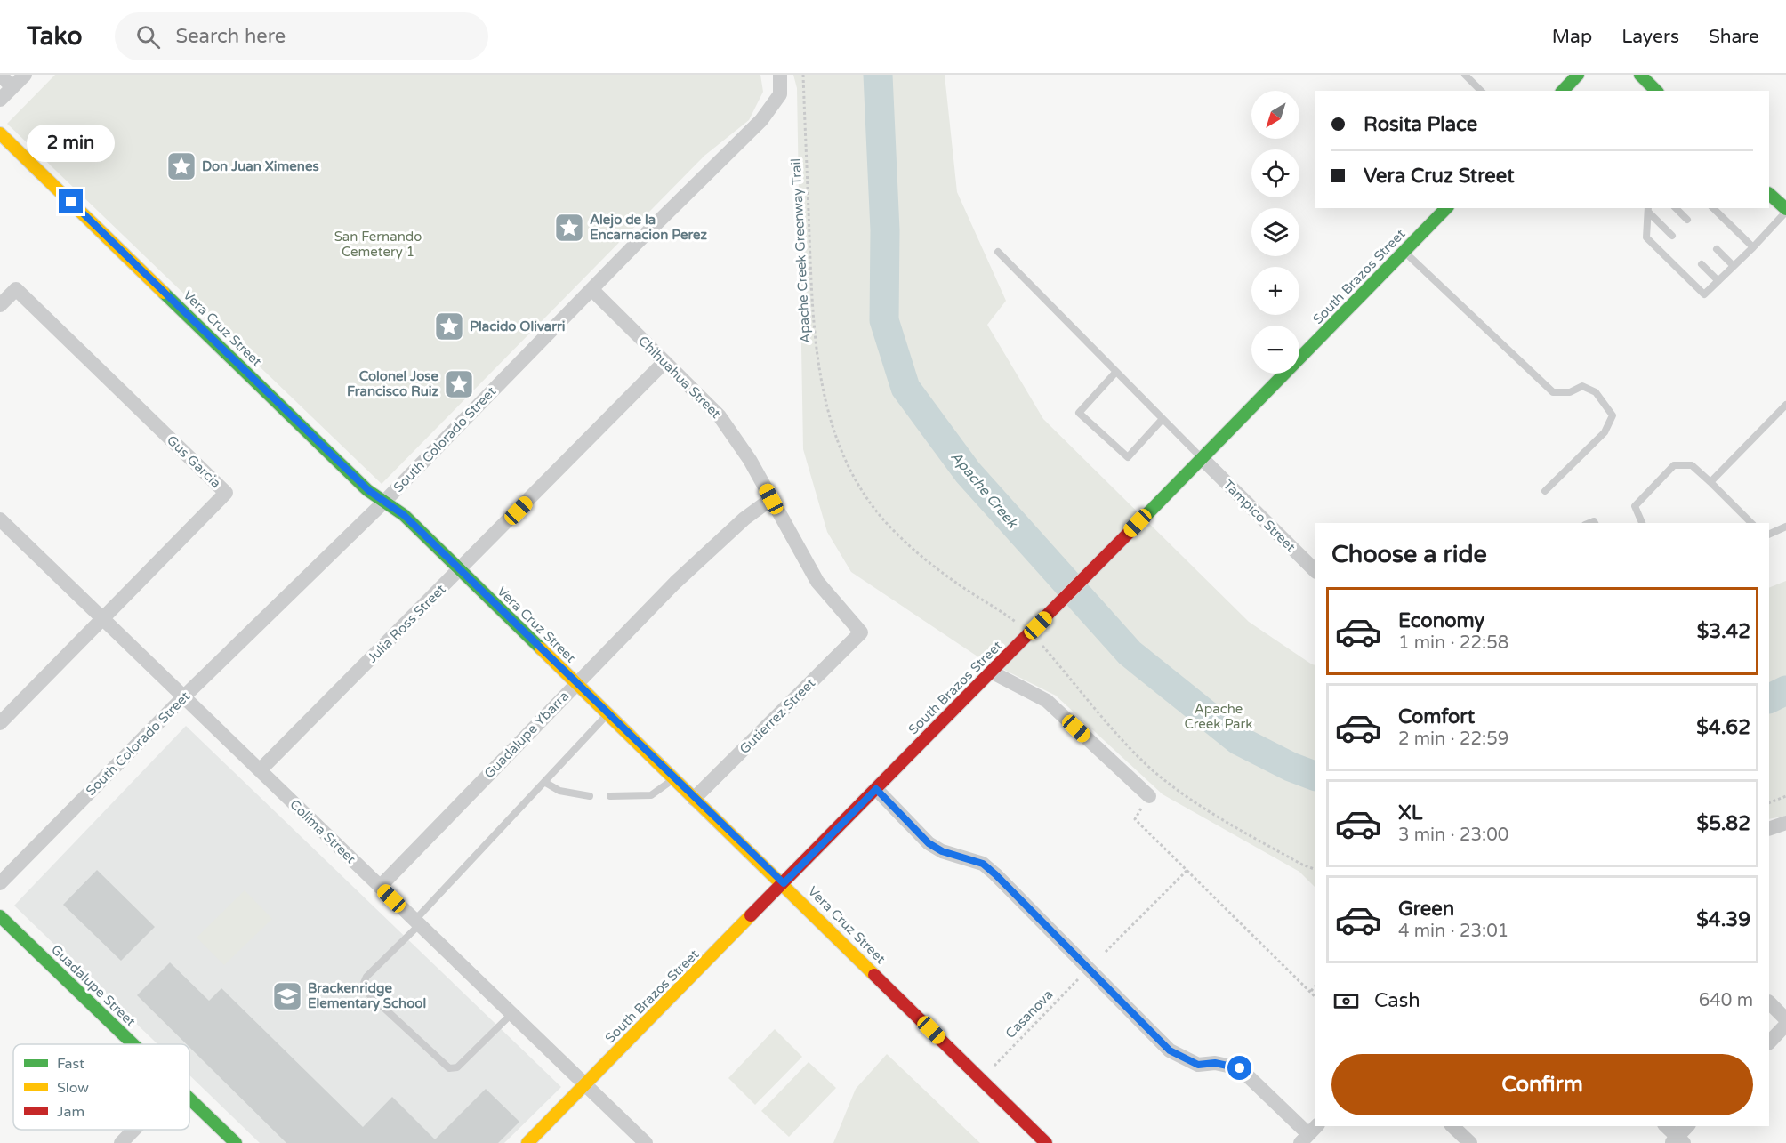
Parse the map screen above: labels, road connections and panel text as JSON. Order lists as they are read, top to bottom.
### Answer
{
  "streets": {
    "street": [
      "South Brazos Street",
      "Vera Cruz Street",
      "Chihuahua Street",
      "South Colorado Street",
      "Gus Garcia",
      "Tampico Street",
      "Julia Ross Street",
      "Gutierrez Street",
      "Guadalupe Ybarra",
      "Colima Street",
      "Guadalupe Street"
    ],
    "path": ["Apache Creek Greenway Trail", "Casanova"]
  },
  "crossings": [
    ["South Brazos Street", "Vera Cruz Street"],
    ["South Brazos Street", "Tampico Street"],
    ["South Brazos Street", "Colima Street"],
    ["Vera Cruz Street", "South Colorado Street"],
    ["Vera Cruz Street", "Julia Ross Street"],
    ["Vera Cruz Street", "Gutierrez Street"],
    ["Vera Cruz Street", "Guadalupe Ybarra"],
    ["Chihuahua Street", "South Colorado Street"],
    ["Chihuahua Street", "Julia Ross Street"],
    ["Chihuahua Street", "Gutierrez Street"],
    ["Chihuahua Street", "Guadalupe Ybarra"],
    ["South Colorado Street", "Colima Street"],
    ["Gus Garcia", "Colima Street"],
    ["Julia Ross Street", "Colima Street"],
    ["Guadalupe Ybarra", "Colima Street"]
  ],
  "water": ["Apache Creek"],
  "parks": ["San Fernando Cemetery 1", "Apache Creek Park"],
  "places": {
    "place": [
      "Don Juan Ximenes",
      "Alejo de la Encarnacion Perez",
      "Placido Olivarri",
      "Colonel Jose Francisco Ruiz"
    ],
    "school or university": ["Brackenridge Elementary School"]
  },
  "legend": ["Fast", "Slow", "Jam"],
  "north": "bottom left",
  "page": {
    "header": "Tako",
    "search": "Search here",
    "nav": ["Map", "Layers", "Share"],
    "map_buttons": ["+", "−"],
    "banner": ["Rosita Place", "Vera Cruz Street"],
    "bubble": "2 min",
    "heading": "Choose a ride",
    "list": [
      {
        "name": "Economy",
        "note": "1 min · 22:58",
        "value": "$3.42"
      },
      {
        "name": "Comfort",
        "note": "2 min · 22:59",
        "value": "$4.62"
      },
      {
        "name": "XL",
        "note": "3 min · 23:00",
        "value": "$5.82"
      },
      {
        "name": "Green",
        "note": "4 min · 23:01",
        "value": "$4.39"
      }
    ],
    "pay": ["Cash", "640 m"],
    "buttons": "Confirm"
  }
}
